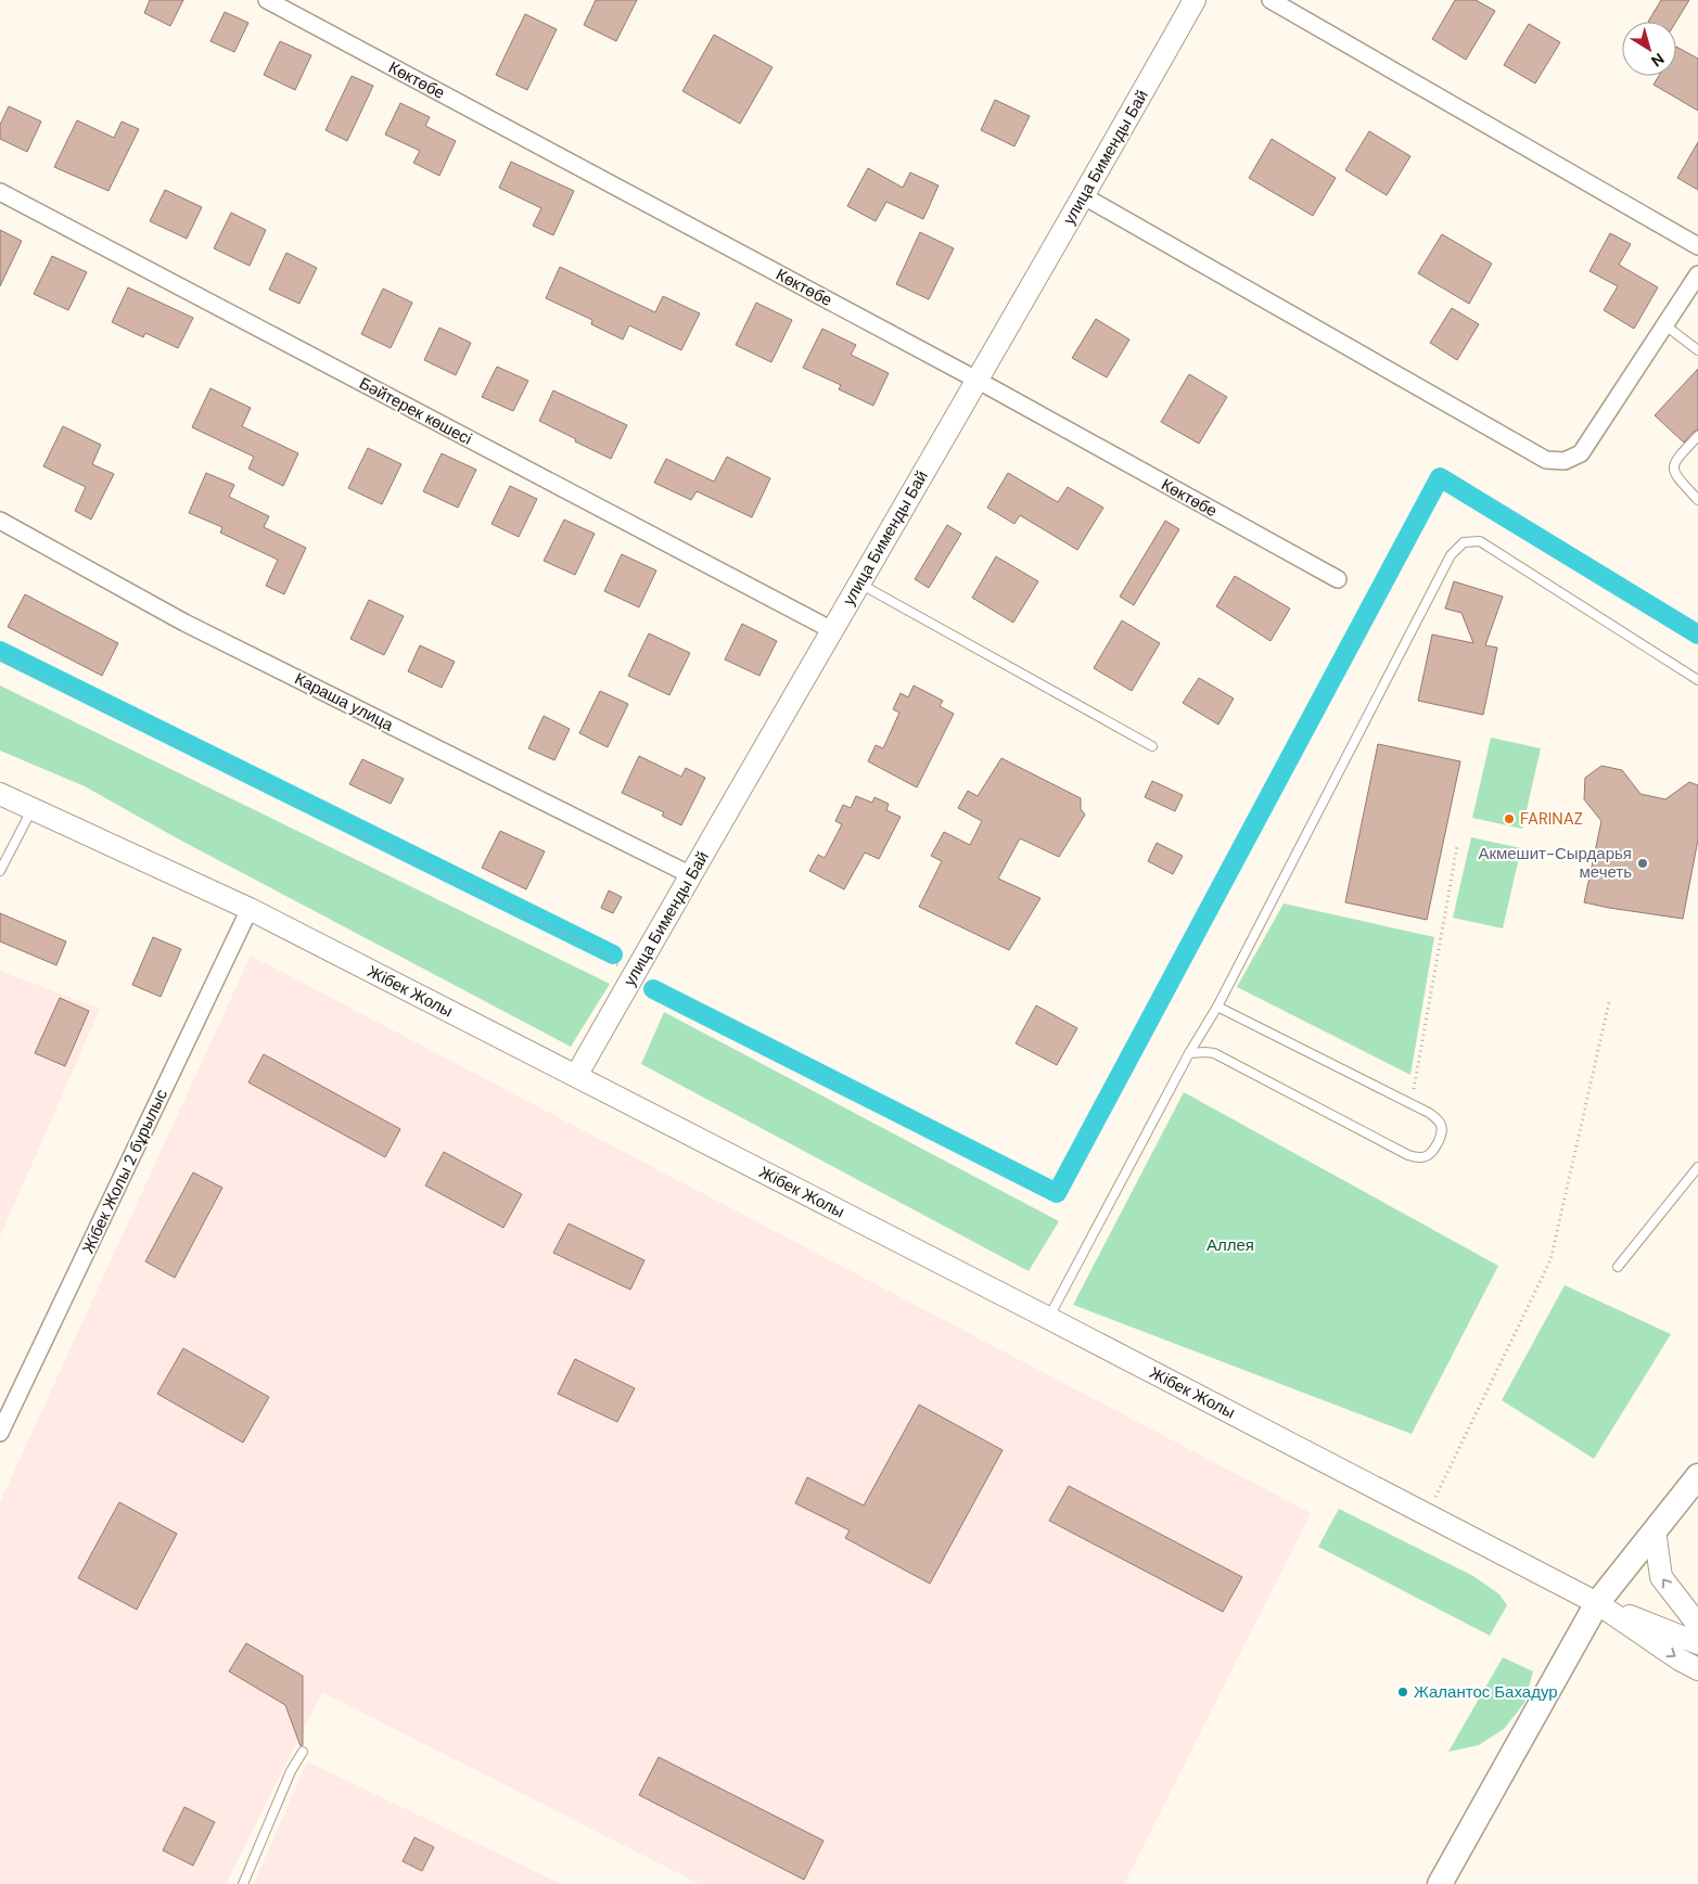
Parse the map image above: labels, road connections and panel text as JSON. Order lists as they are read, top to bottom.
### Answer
{
  "streets": {
    "main road": ["улица Бименды Бай", "Жібек Жолы"],
    "street": [
      "Көктөбе",
      "Бәйтерек көшесі",
      "Караша улица",
      "Жібек Жолы 2 бұрылыс"
    ]
  },
  "crossings": [
    ["Көктөбе", "улица Бименды Бай"],
    ["улица Бименды Бай", "Бәйтерек көшесі"],
    ["улица Бименды Бай", "Караша улица"],
    ["улица Бименды Бай", "Жібек Жолы"],
    ["Жібек Жолы", "Жібек Жолы 2 бұрылыс"]
  ],
  "parks": ["Аллея"],
  "places": ["FARINAZ", "Акмешит-Сырдарья мечеть", "Жалантос Бахадур"],
  "north": "bottom right"
}
